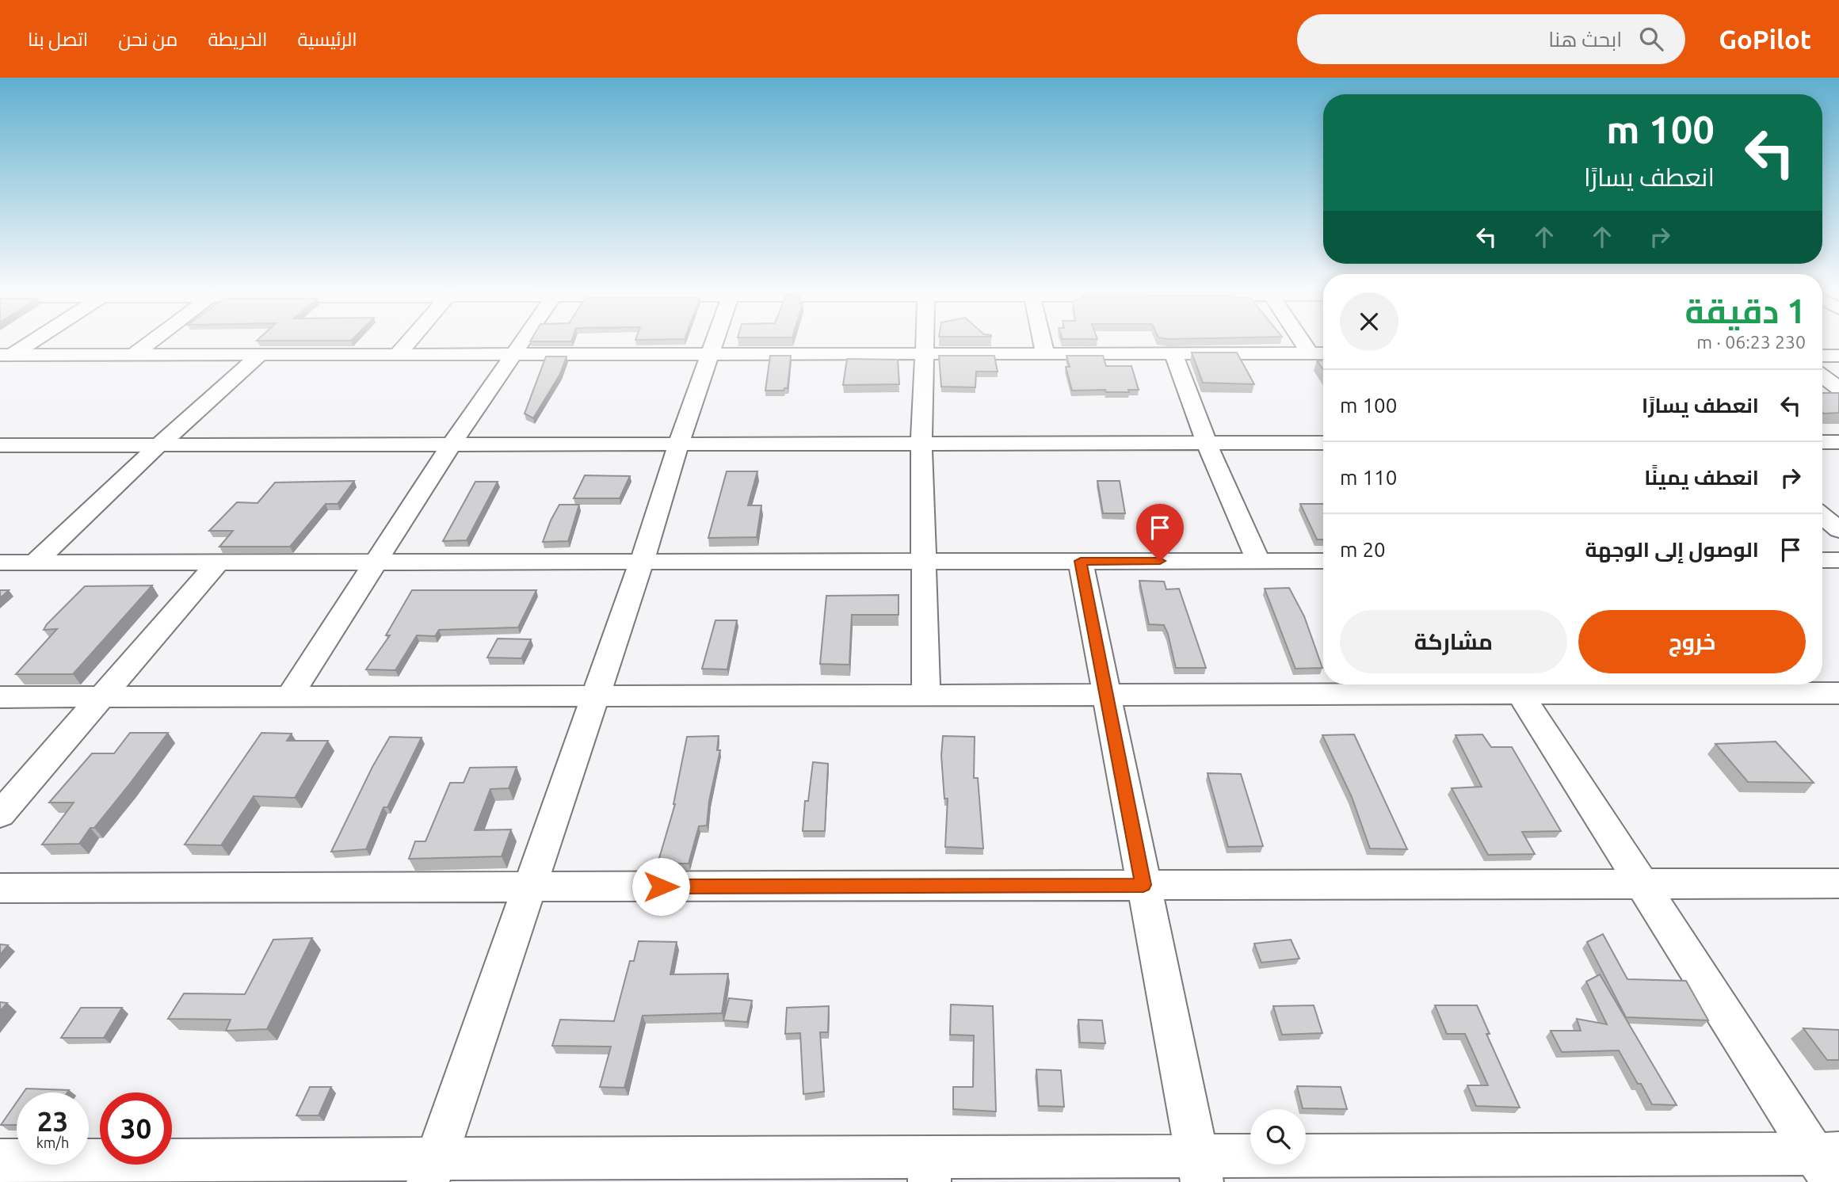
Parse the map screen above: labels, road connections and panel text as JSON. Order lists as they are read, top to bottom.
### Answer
{
  "page": {
    "header": "GoPilot",
    "search": "ابحث هنا",
    "nav": [
      "الرئيسية",
      "الخريطة",
      "من نحن",
      "اتصل بنا"
    ],
    "turn": ["100 m", "انعطف يسارًا"],
    "heading": ["1 دقيقة", "230 m · 06:23"],
    "list": [
      {
        "name": "انعطف يسارًا",
        "value": "100 m"
      },
      {
        "name": "انعطف يمينًا",
        "value": "110 m"
      },
      {
        "name": "الوصول إلى الوجهة",
        "value": "20 m"
      }
    ],
    "buttons": ["خروج", "مشاركة"],
    "speed": "23 km/h",
    "limit": "30"
  }
}
